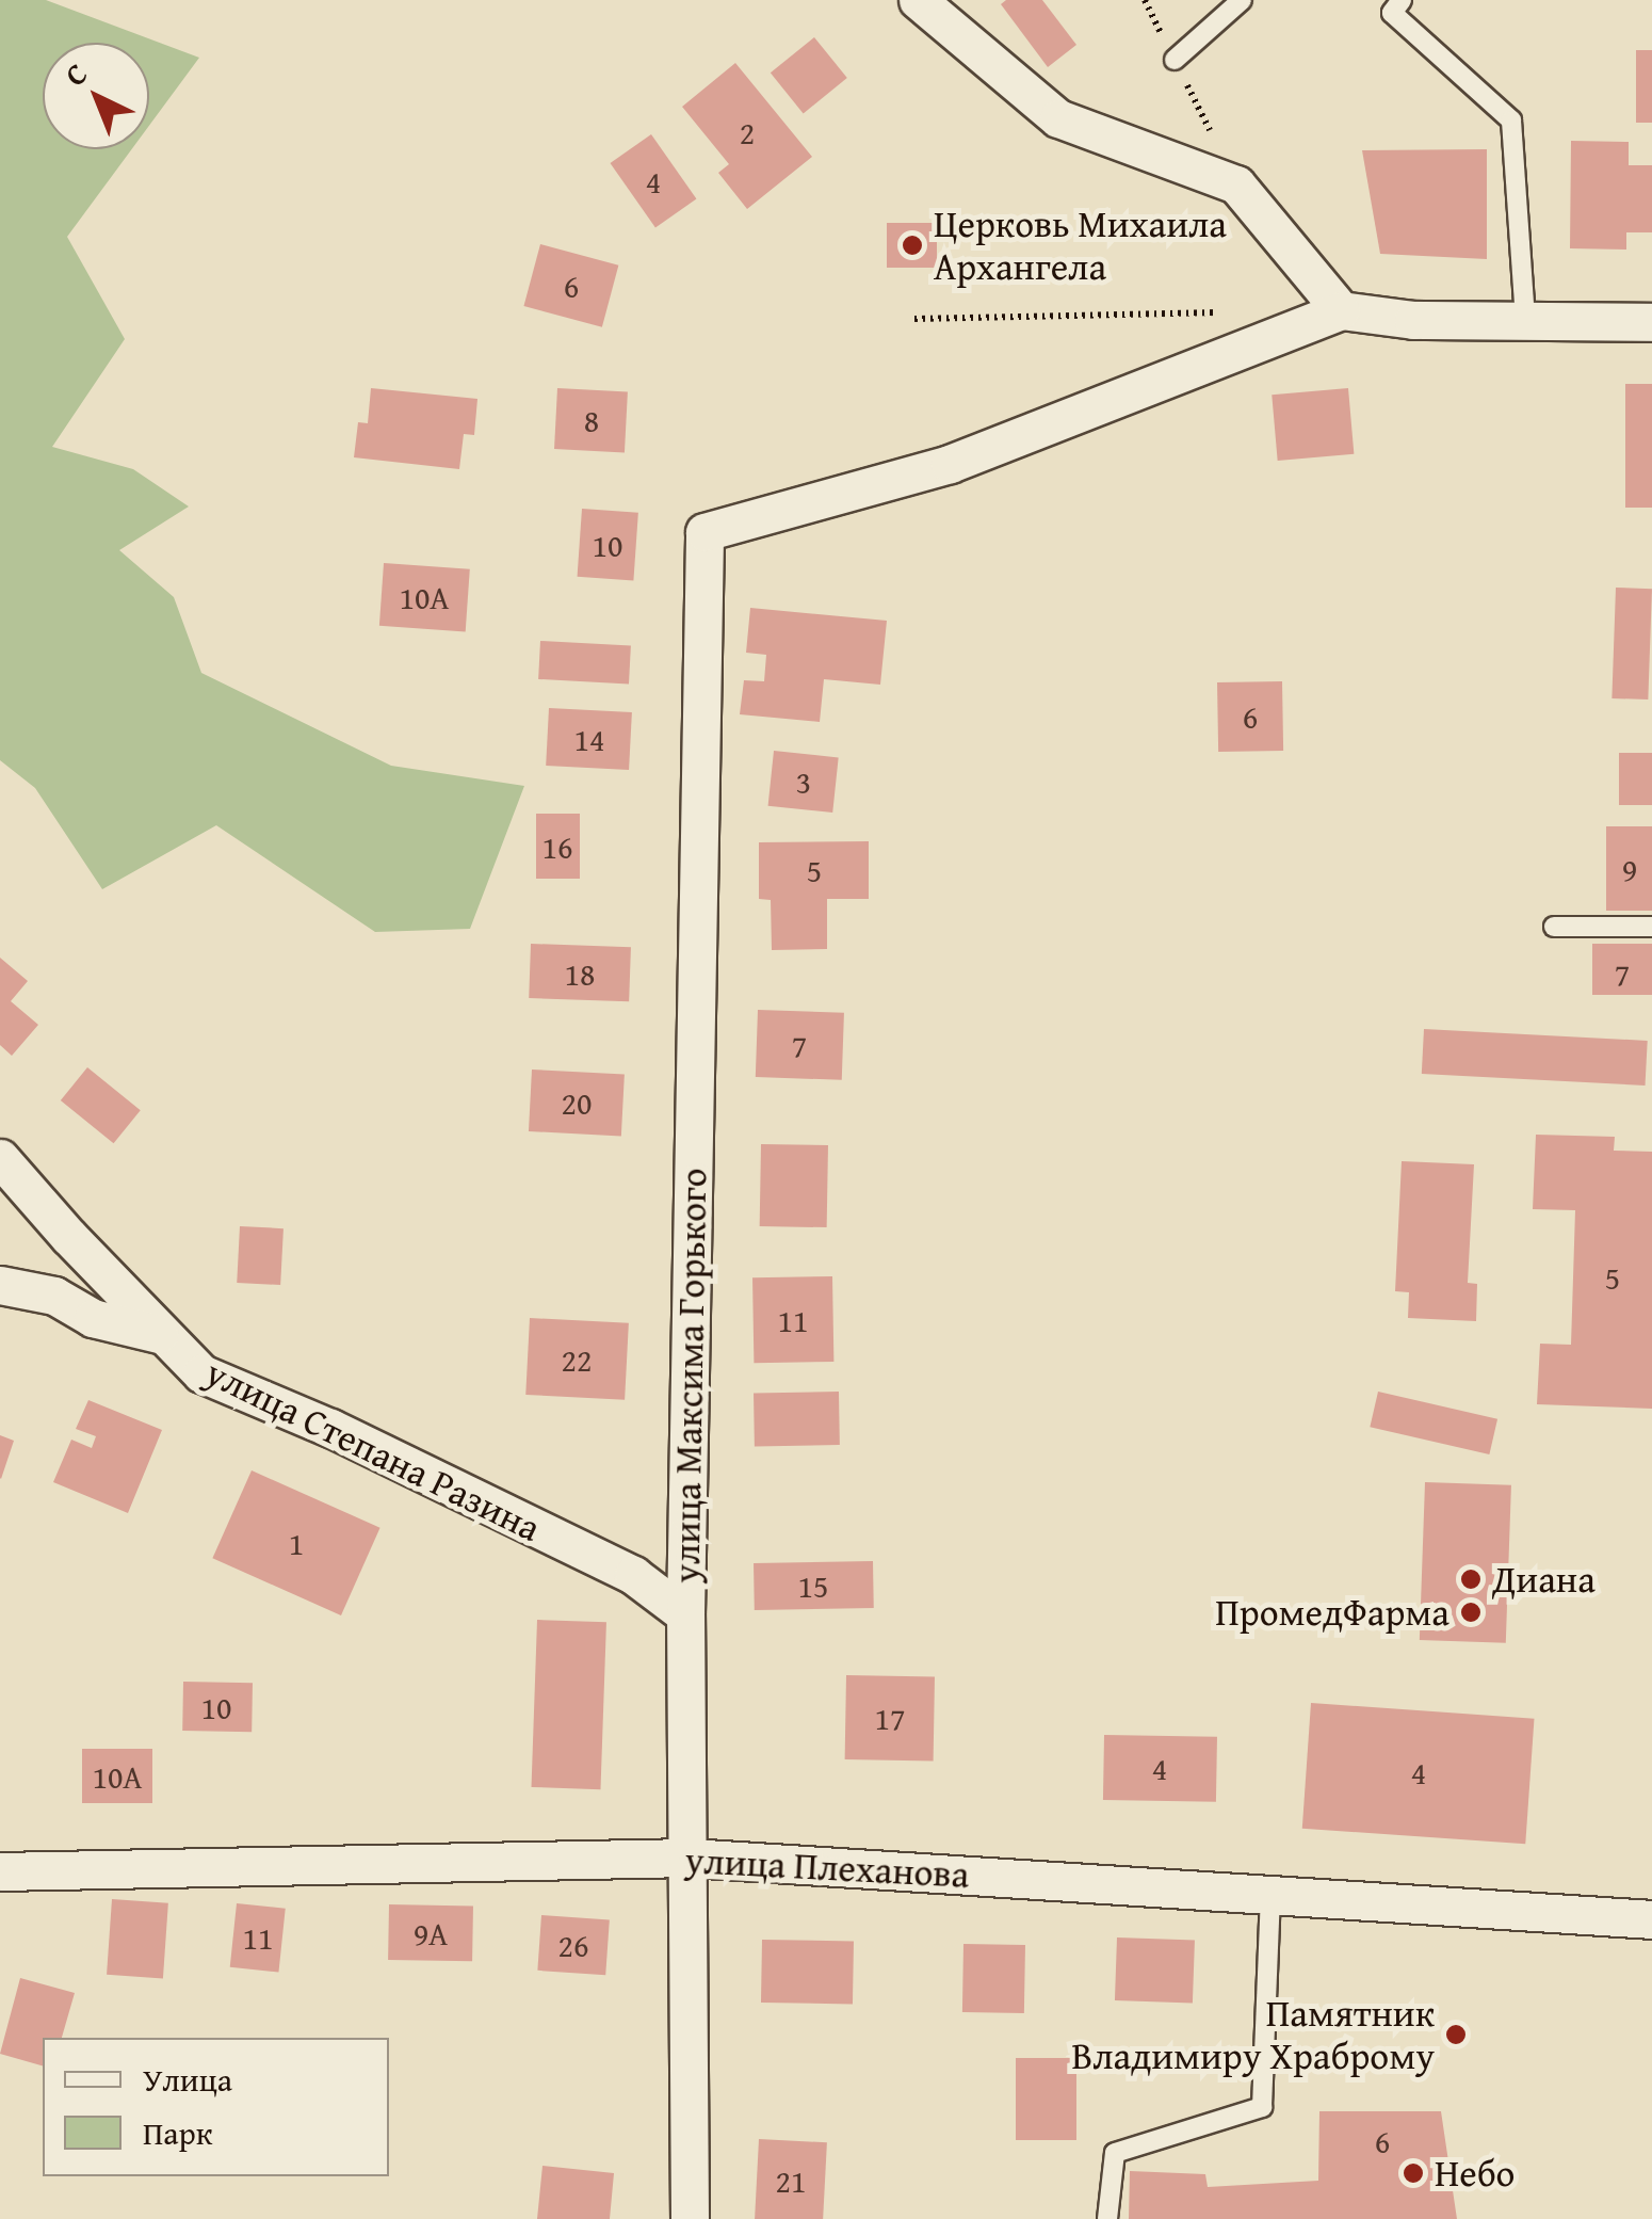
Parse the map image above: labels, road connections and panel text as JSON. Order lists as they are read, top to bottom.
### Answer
{
  "streets": {
    "street": ["улица Максима Горького", "улица Степана Разина", "улица Плеханова"]
  },
  "crossings": [
    ["улица Максима Горького", "улица Степана Разина"],
    ["улица Максима Горького", "улица Плеханова"]
  ],
  "places": [
    "Церковь Михаила Архангела",
    "Диана",
    "ПромедФарма",
    "Памятник Владимиру Храброму",
    "Небо"
  ],
  "house_numbers": [
    "2",
    "4",
    "6",
    "8",
    "10",
    "10А",
    "6",
    "14",
    "3",
    "16",
    "9",
    "5",
    "18",
    "7",
    "7",
    "20",
    "5",
    "11",
    "22",
    "1",
    "15",
    "10",
    "17",
    "4",
    "4",
    "10А",
    "9А",
    "11",
    "26",
    "6",
    "21"
  ],
  "legend": ["Улица", "Парк"],
  "north": "top left"
}
